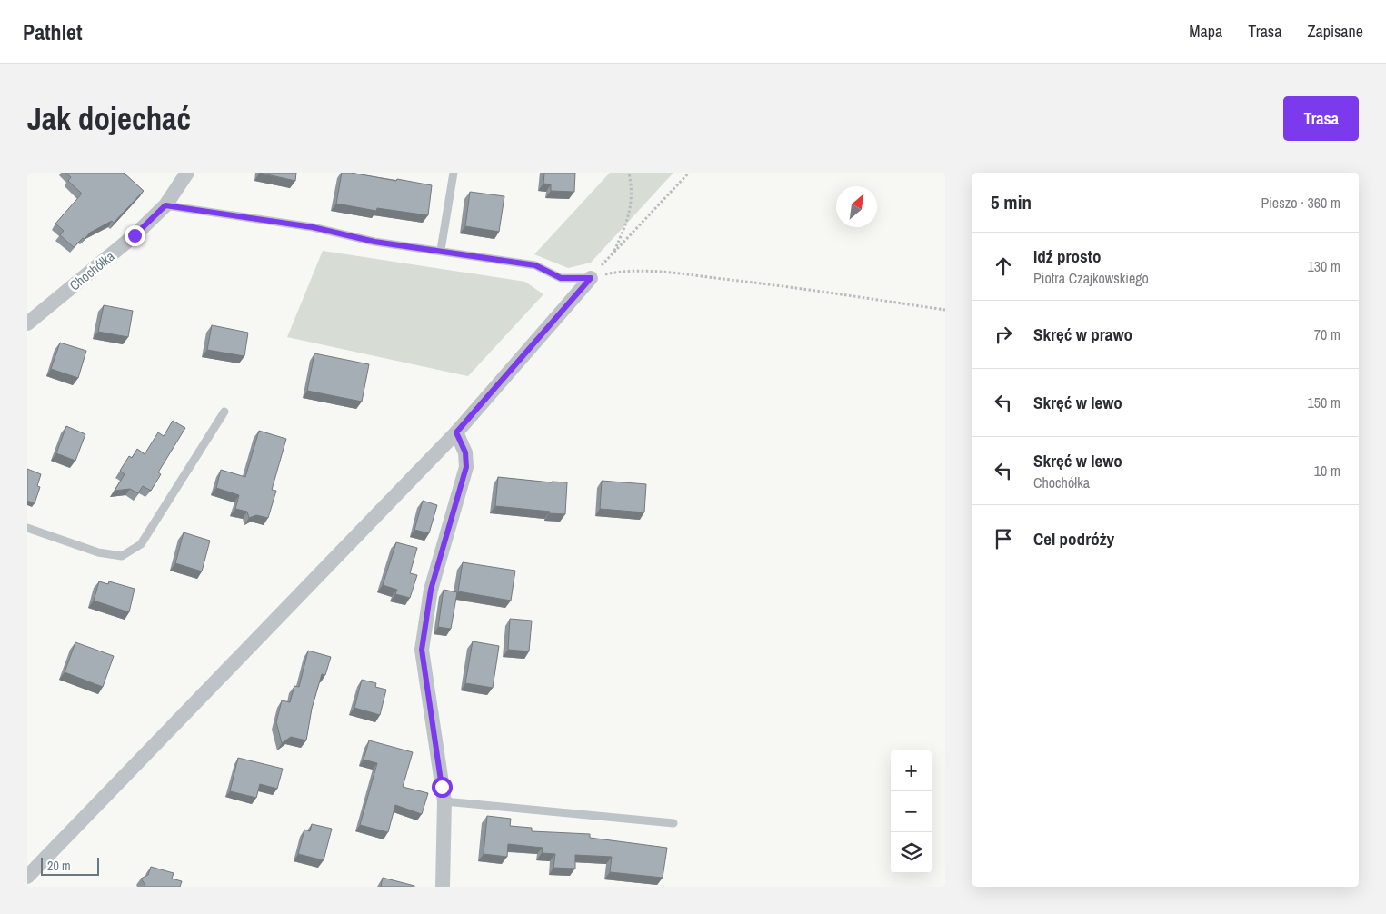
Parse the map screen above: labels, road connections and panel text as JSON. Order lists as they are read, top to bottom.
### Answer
{
  "streets": {
    "street": ["Chochółka"]
  },
  "scale_bar": "20 m",
  "north": "top right",
  "page": {
    "header": "Pathlet",
    "nav": ["Mapa", "Trasa", "Zapisane"],
    "buttons": "Trasa",
    "title": "Jak dojechać",
    "heading": ["5 min", "Pieszo · 360 m"],
    "list": [
      ["Idź prosto", "Piotra Czajkowskiego", "130 m"],
      ["Skręć w prawo", "70 m"],
      ["Skręć w lewo", "150 m"],
      ["Skręć w lewo", "Chochółka", "10 m"],
      "Cel podróży"
    ],
    "map_buttons": ["+", "−"],
    "scale": "20 m"
  }
}
